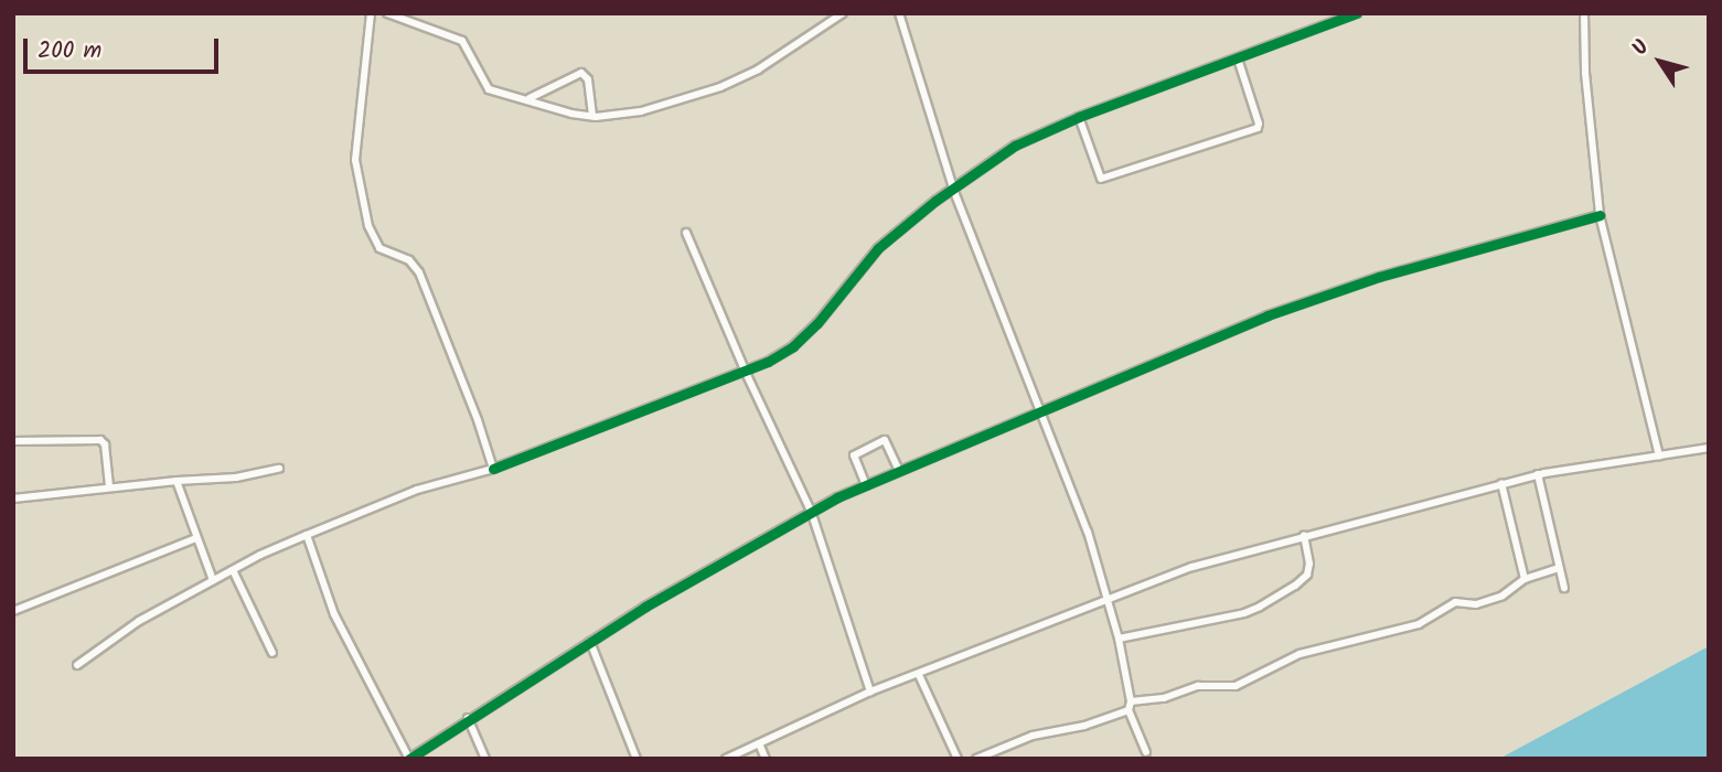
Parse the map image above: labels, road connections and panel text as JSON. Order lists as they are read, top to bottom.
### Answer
{
  "scale_bar": "200 m",
  "north": "top left"
}
